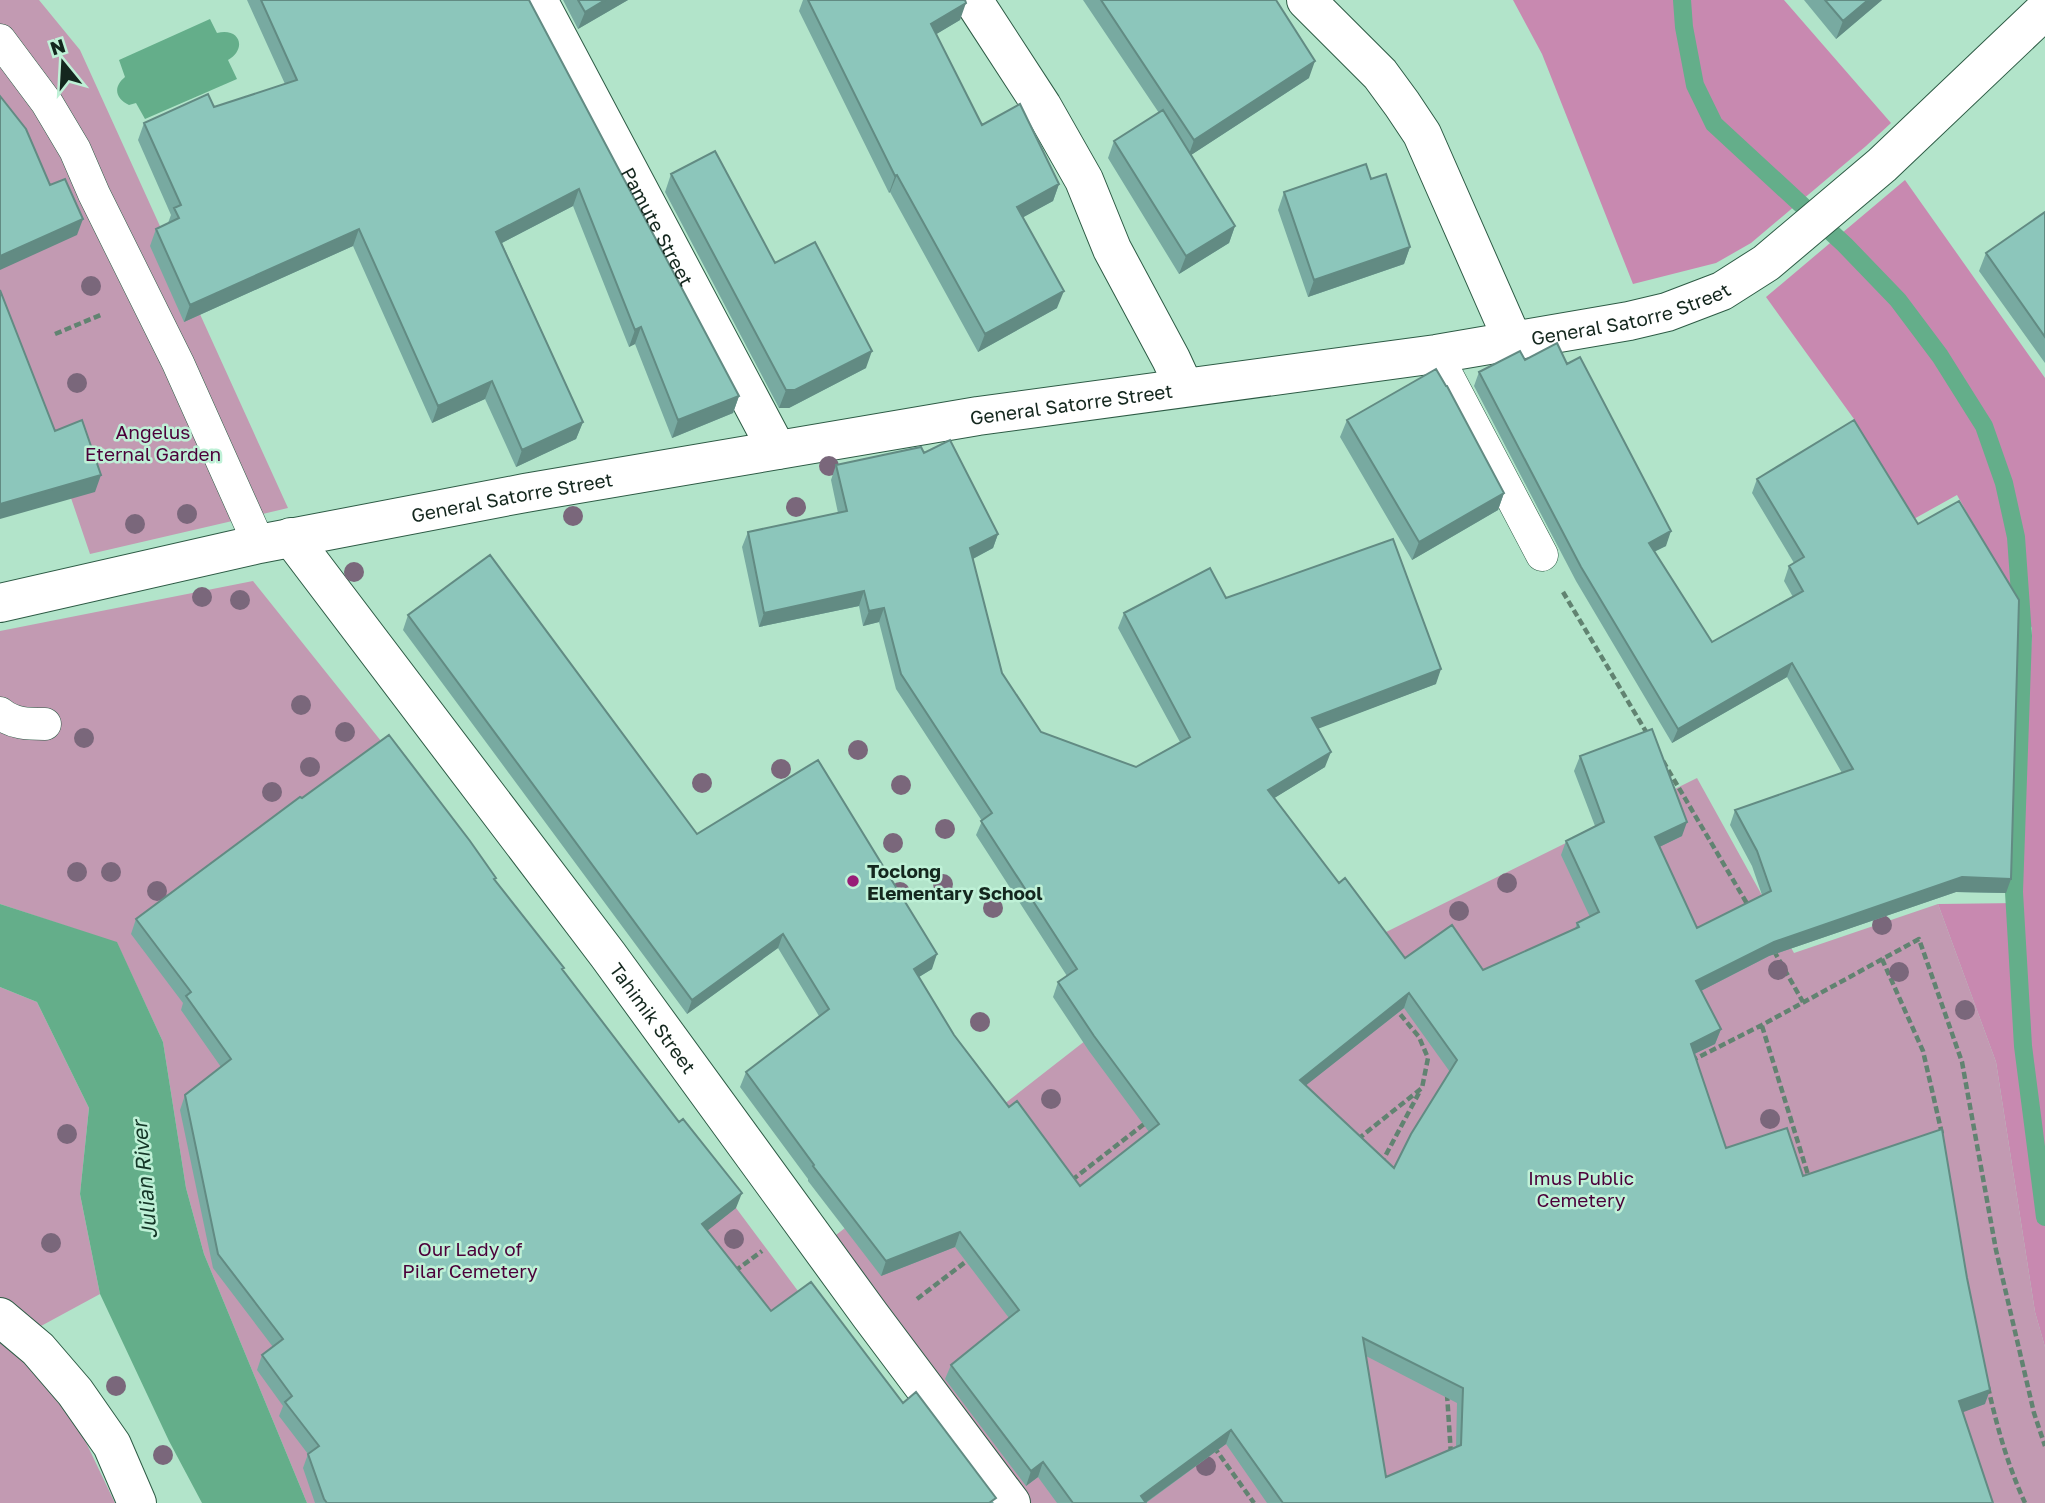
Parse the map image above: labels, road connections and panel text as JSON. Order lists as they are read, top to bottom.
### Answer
{
  "streets": {
    "street": ["Pamute Street", "General Satorre Street", "Tahimik Street"]
  },
  "crossings": [
    ["Pamute Street", "General Satorre Street"],
    ["General Satorre Street", "Tahimik Street"]
  ],
  "water": ["Julian River"],
  "parks": ["Angelus Eternal Garden", "Imus Public Cemetery", "Our Lady of Pilar Cemetery"],
  "places": ["Toclong Elementary School"],
  "north": "top"
}
